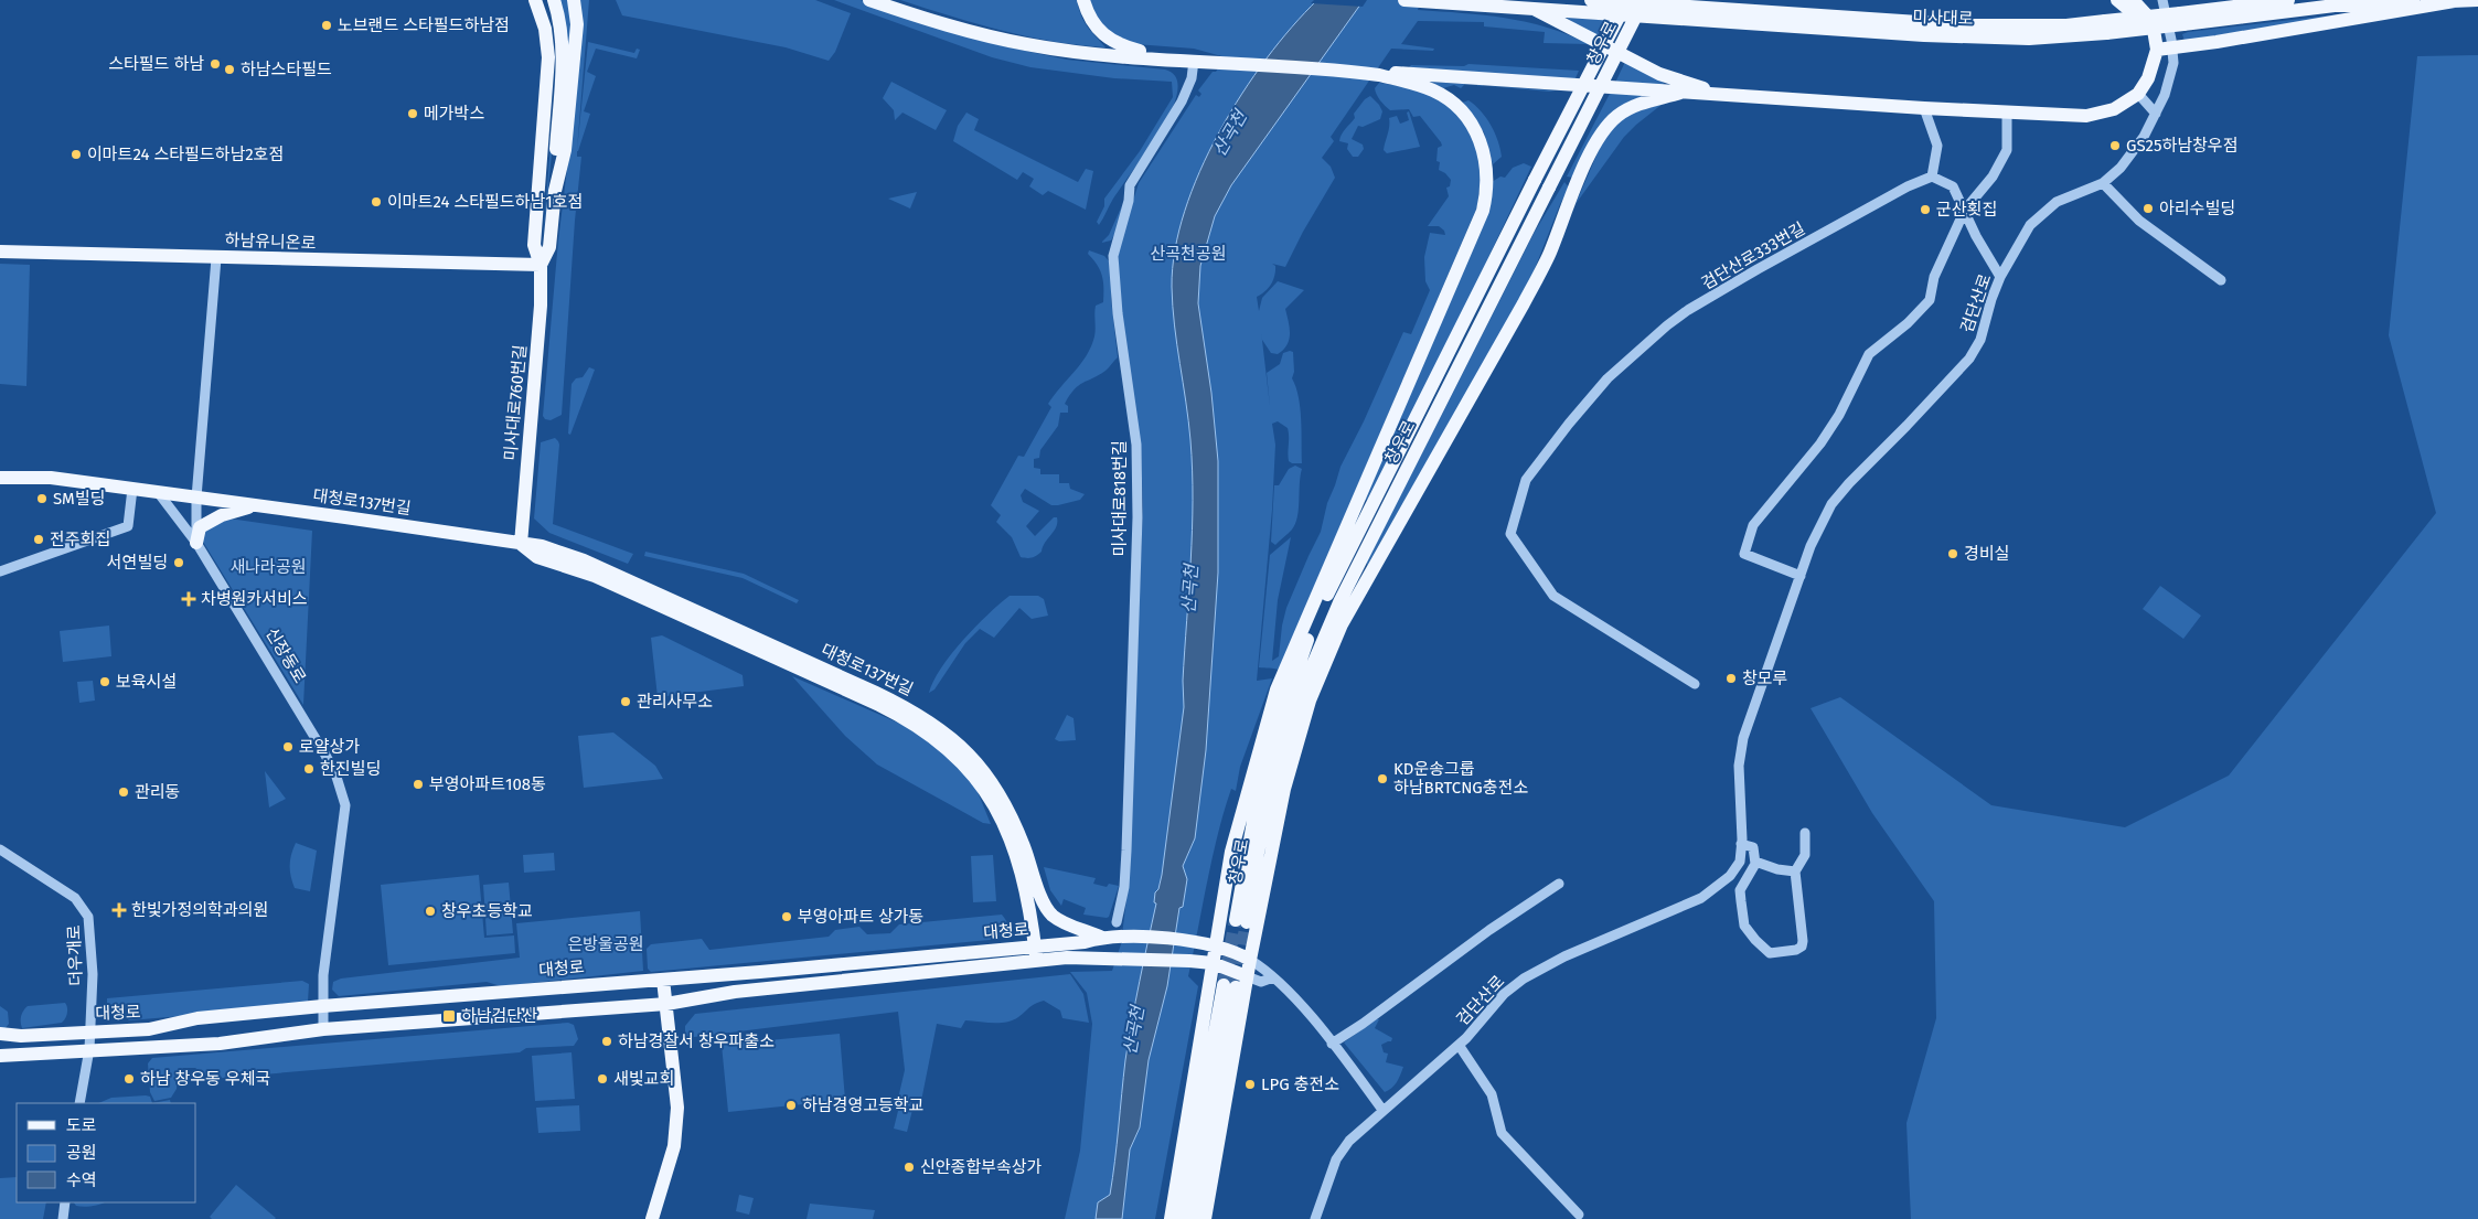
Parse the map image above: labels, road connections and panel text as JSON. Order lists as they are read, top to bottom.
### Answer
{
  "streets": {
    "main road": [
      "미사대로",
      "창우로",
      "하남유니온로",
      "미사대로760번길",
      "대청로137번길",
      "대청로"
    ],
    "street": [
      "검단산로333번길",
      "검단산로",
      "미사대로818번길",
      "신장동로",
      "더우개로"
    ]
  },
  "crossings": [
    ["하남유니온로", "미사대로760번길"],
    ["미사대로760번길", "대청로137번길"],
    ["대청로137번길", "대청로"],
    ["신장동로", "대청로"],
    ["대청로", "더우개로"]
  ],
  "water": ["산곡천"],
  "parks": ["산곡천공원", "새나라공원", "은방울공원"],
  "places": {
    "other": [
      "노브랜드 스타필드하남점",
      "스타필드 하남",
      "하남스타필드",
      "메가박스",
      "GS25하남창우점",
      "이마트24 스타필드하남2호점",
      "이마트24 스타필드하남1호점",
      "아리수빌딩",
      "군산횟집",
      "SM빌딩",
      "전주회집",
      "경비실",
      "서연빌딩",
      "창모루",
      "보육시설",
      "관리사무소",
      "로얄상가",
      "한진빌딩",
      "KD운송그룹 하남BRTCNG충전소",
      "부영아파트108동",
      "관리동",
      "창우초등학교",
      "부영아파트 상가동",
      "하남경찰서 창우파출소",
      "하남 창우동 우체국",
      "새빛교회",
      "LPG 충전소",
      "하남경영고등학교",
      "신안종합부속상가"
    ],
    "health": ["차병원카서비스", "한빛가정의학과의원"],
    "transit": ["하남검단산"]
  },
  "legend": ["도로", "공원", "수역"]
}
